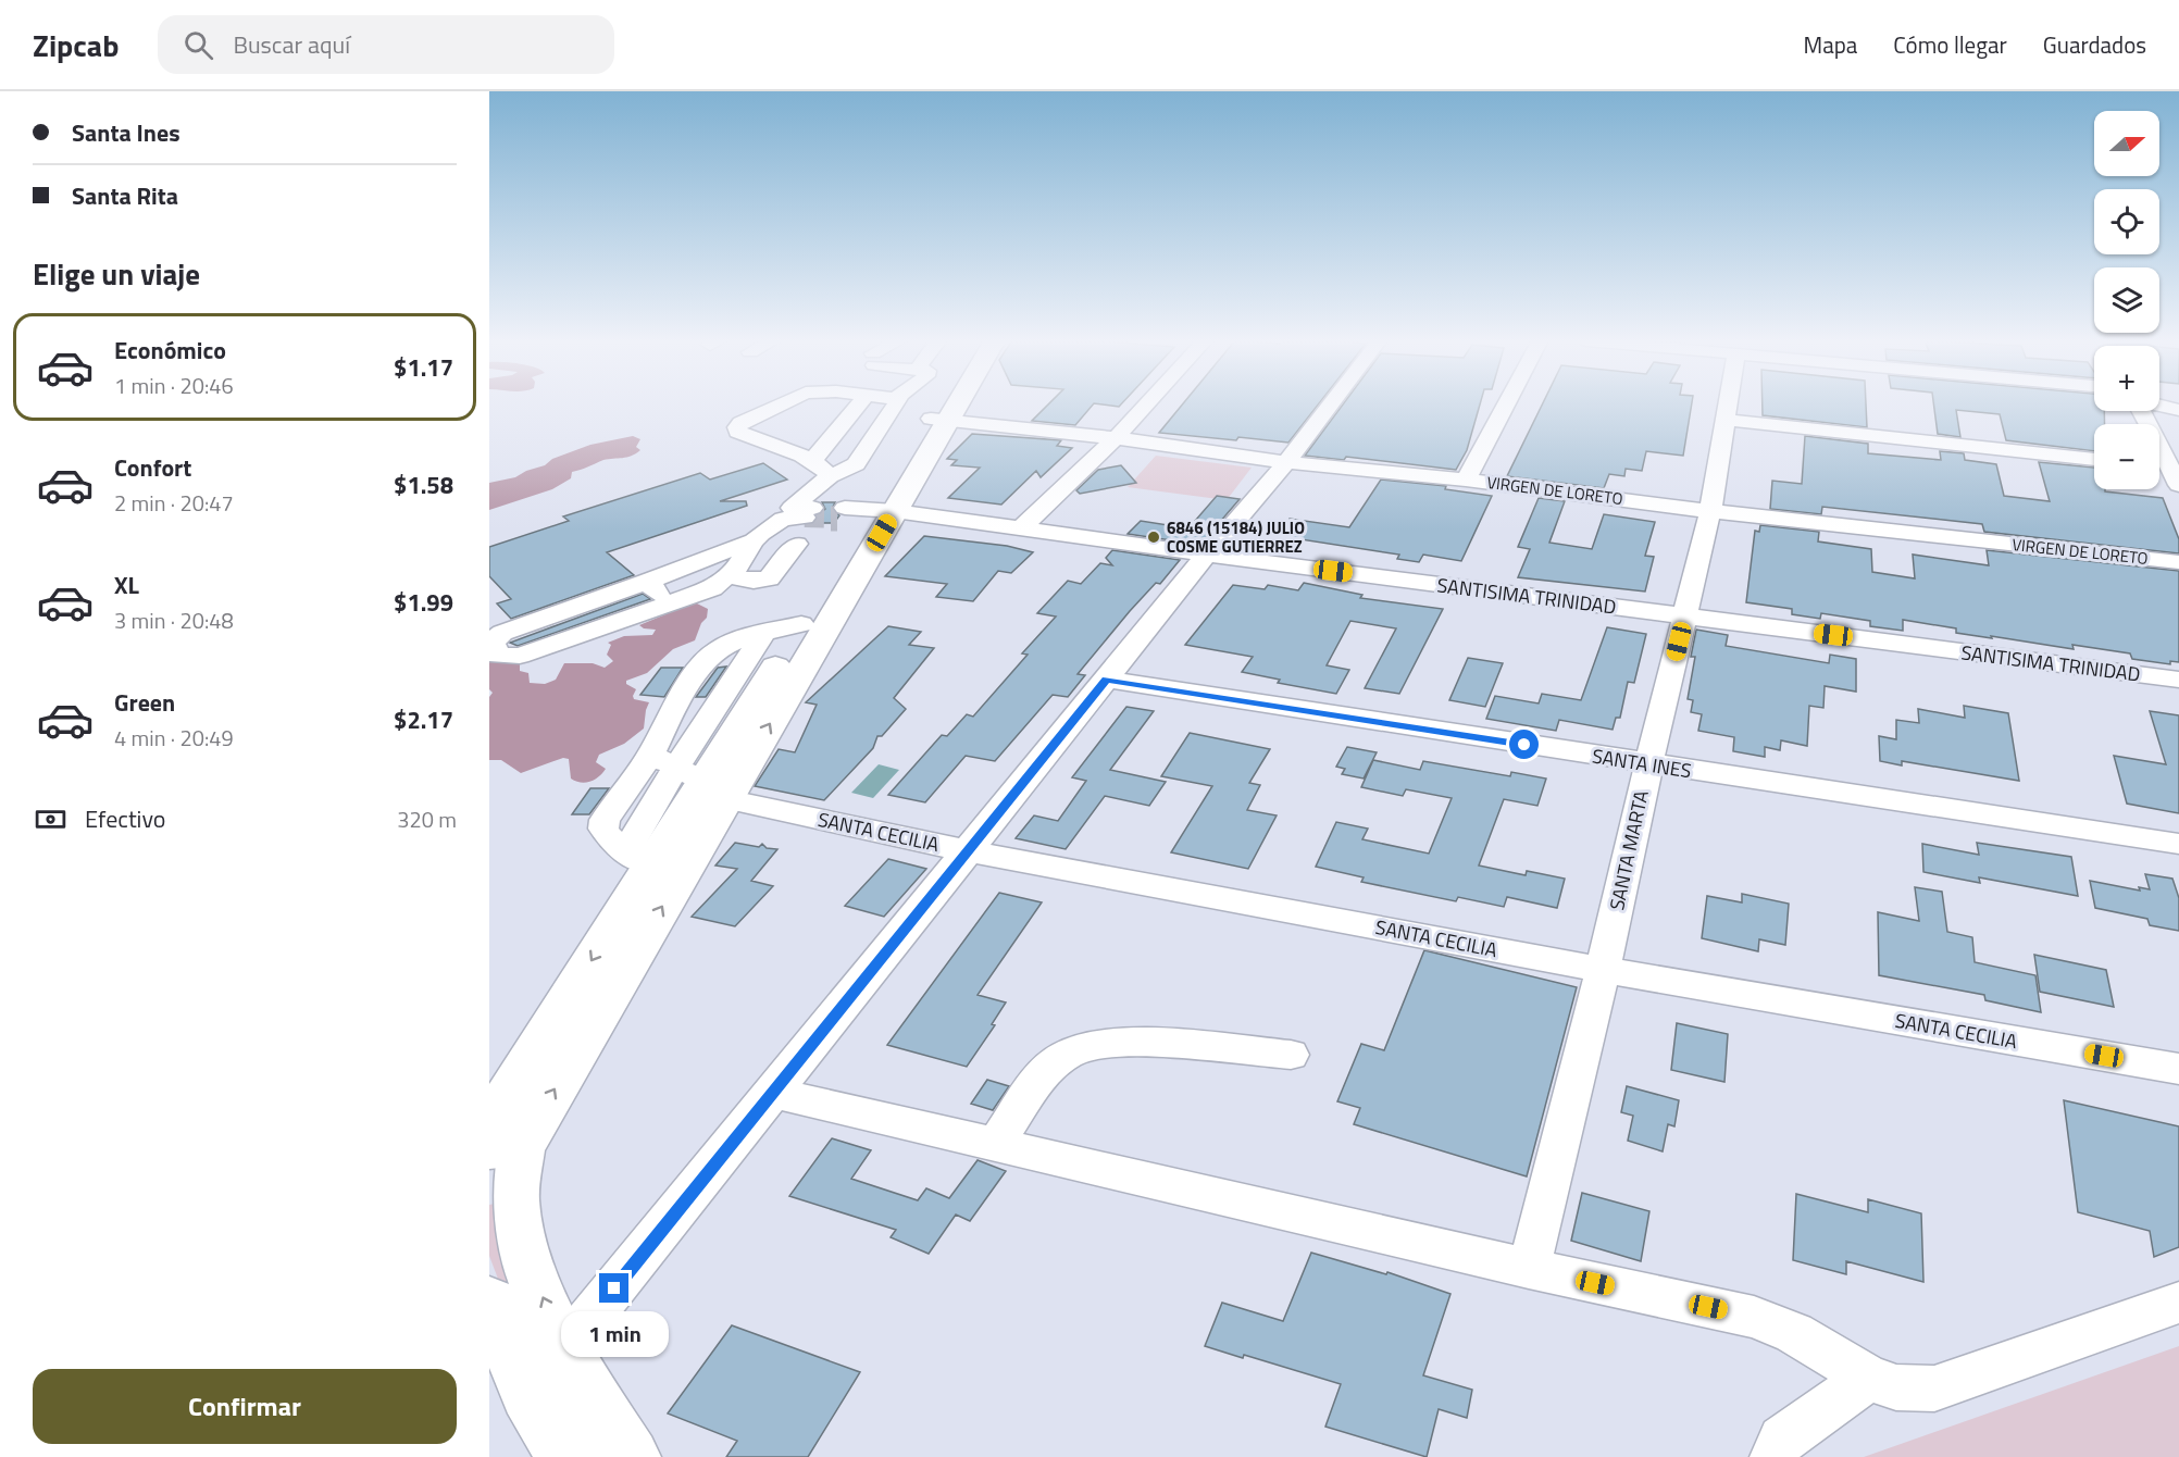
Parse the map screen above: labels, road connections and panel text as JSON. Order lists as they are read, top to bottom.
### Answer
{
  "streets": {
    "street": [
      "VIRGEN DE LORETO",
      "SANTISIMA TRINIDAD",
      "SANTA INES",
      "SANTA CECILIA",
      "SANTA MARTA"
    ]
  },
  "crossings": [
    ["VIRGEN DE LORETO", "SANTA MARTA"],
    ["SANTISIMA TRINIDAD", "SANTA MARTA"],
    ["SANTA INES", "SANTA MARTA"],
    ["SANTA CECILIA", "SANTA MARTA"]
  ],
  "places": ["6846 (15184) JULIO COSME GUTIERREZ"],
  "north": "right",
  "page": {
    "header": "Zipcab",
    "search": "Buscar aquí",
    "nav": ["Mapa", "Cómo llegar", "Guardados"],
    "banner": ["Santa Ines", "Santa Rita"],
    "map_buttons": ["+", "−"],
    "heading": "Elige un viaje",
    "list": [
      {
        "name": "Económico",
        "note": "1 min · 20:46",
        "value": "$1.17"
      },
      {
        "name": "Confort",
        "note": "2 min · 20:47",
        "value": "$1.58"
      },
      {
        "name": "XL",
        "note": "3 min · 20:48",
        "value": "$1.99"
      },
      {
        "name": "Green",
        "note": "4 min · 20:49",
        "value": "$2.17"
      }
    ],
    "pay": ["Efectivo", "320 m"],
    "bubble": "1 min",
    "buttons": "Confirmar"
  }
}
